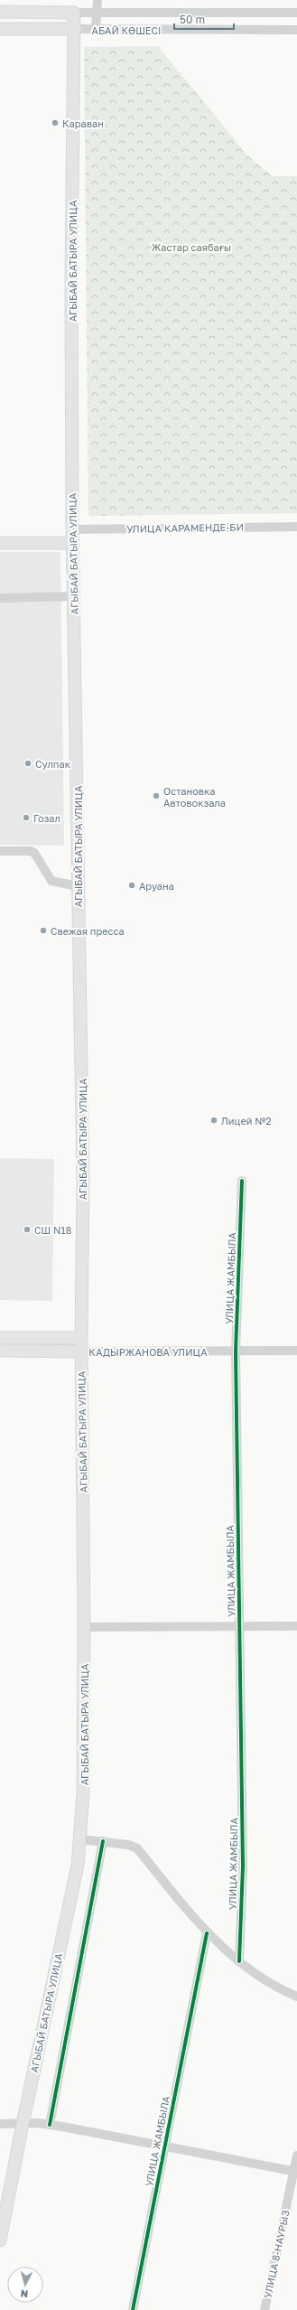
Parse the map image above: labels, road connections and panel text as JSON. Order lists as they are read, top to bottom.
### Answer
{
  "streets": {
    "main road": ["АБАЙ КӨШЕСІ", "АГЫБАЙ БАТЫРА УЛИЦА", "КАДЫРЖАНОВА УЛИЦА"],
    "street": ["УЛИЦА КАРАМЕНДЕ-БИ", "УЛИЦА ЖАМБЫЛА", "УЛИЦА 8-НАУРЫЗ"]
  },
  "crossings": [
    ["АБАЙ КӨШЕСІ", "АГЫБАЙ БАТЫРА УЛИЦА"],
    ["АГЫБАЙ БАТЫРА УЛИЦА", "УЛИЦА КАРАМЕНДЕ-БИ"],
    ["АГЫБАЙ БАТЫРА УЛИЦА", "КАДЫРЖАНОВА УЛИЦА"],
    ["УЛИЦА ЖАМБЫЛА", "КАДЫРЖАНОВА УЛИЦА"]
  ],
  "parks": ["Жастар саябағы"],
  "places": [
    "Караван",
    "Сулпак",
    "Остановка Автовокзала",
    "Гозал",
    "Аруана",
    "Свежая пресса",
    "Лицей №2",
    "СШ N18"
  ],
  "scale_bar": "50 m",
  "north": "bottom"
}
